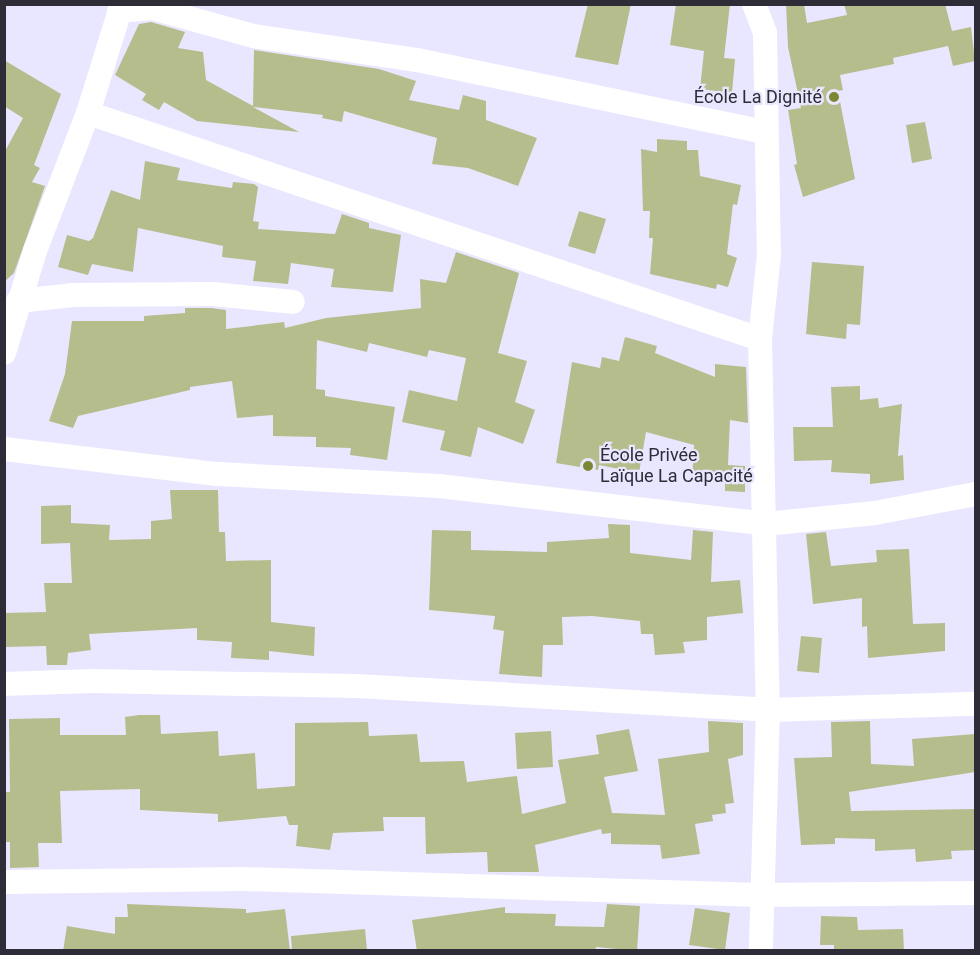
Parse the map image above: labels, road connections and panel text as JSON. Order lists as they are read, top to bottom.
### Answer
{
  "places": ["École La Dignité", "École Privée Laïque La Capacité"]
}
